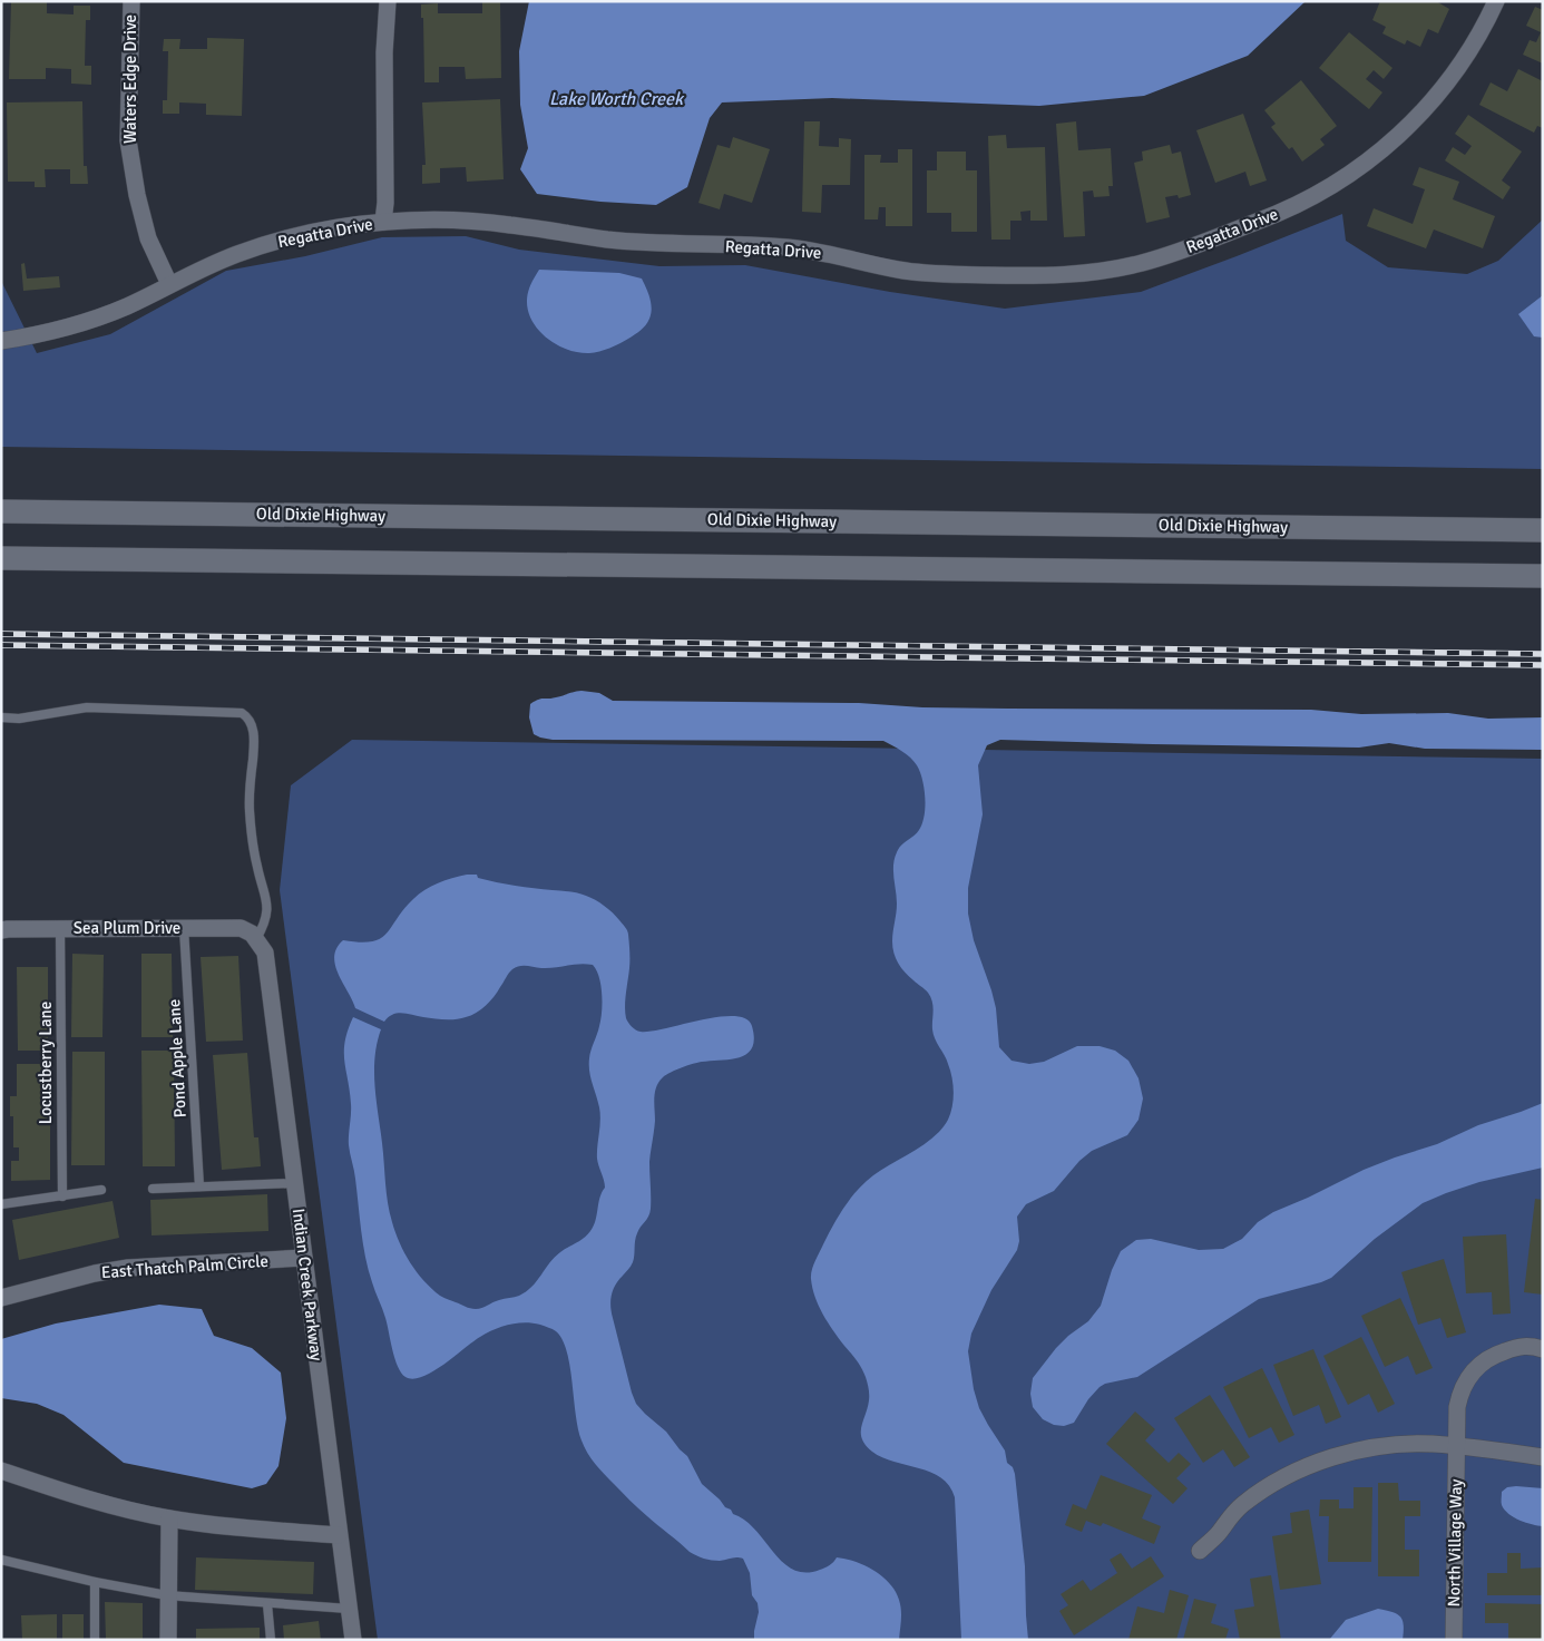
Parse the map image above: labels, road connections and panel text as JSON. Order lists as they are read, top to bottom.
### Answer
{
  "streets": {
    "main road": ["Old Dixie Highway"],
    "street": [
      "Waters Edge Drive",
      "Regatta Drive",
      "Sea Plum Drive",
      "East Thatch Palm Circle",
      "Indian Creek Parkway",
      "North Village Way"
    ],
    "lane": ["Pond Apple Lane", "Locustberry Lane"]
  },
  "crossings": [
    ["Waters Edge Drive", "Regatta Drive"],
    ["Sea Plum Drive", "Pond Apple Lane"],
    ["Sea Plum Drive", "Locustberry Lane"],
    ["Sea Plum Drive", "Indian Creek Parkway"],
    ["East Thatch Palm Circle", "Indian Creek Parkway"]
  ],
  "water": ["Lake Worth Creek"]
}
